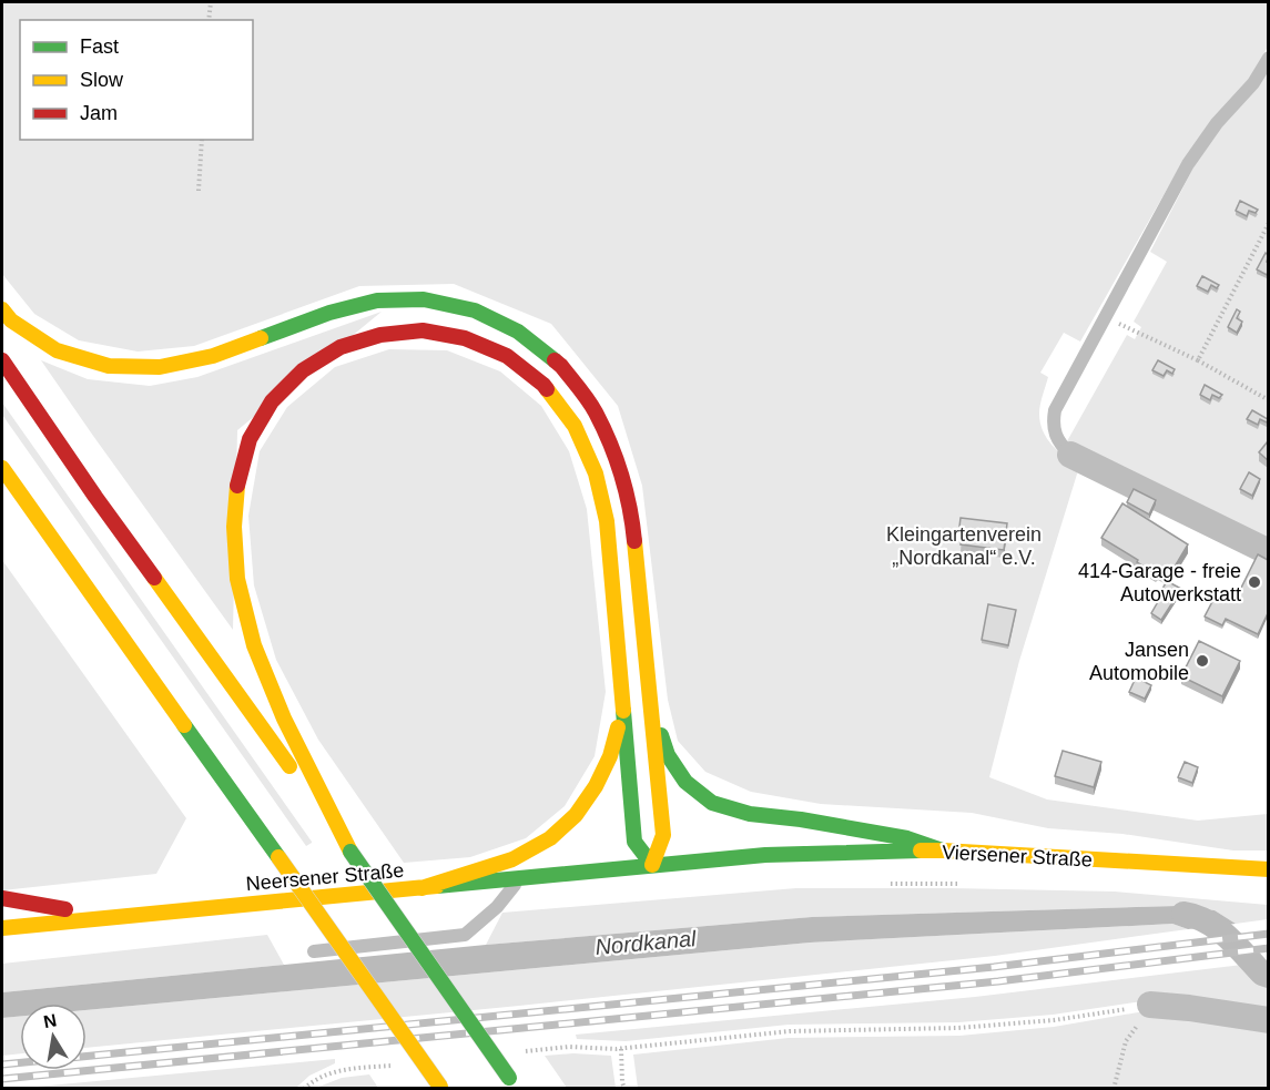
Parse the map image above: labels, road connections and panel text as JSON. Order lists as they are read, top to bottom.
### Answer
{
  "streets": {
    "main road": ["Viersener Straße", "Neersener Straße"]
  },
  "crossings": [
    ["Viersener Straße", "Neersener Straße"]
  ],
  "water": ["Nordkanal"],
  "parks": ["Kleingartenverein „Nordkanal“ e.V."],
  "places": ["414-Garage - freie Autowerkstatt", "Jansen Automobile"],
  "legend": ["Fast", "Slow", "Jam"],
  "north": "top"
}
